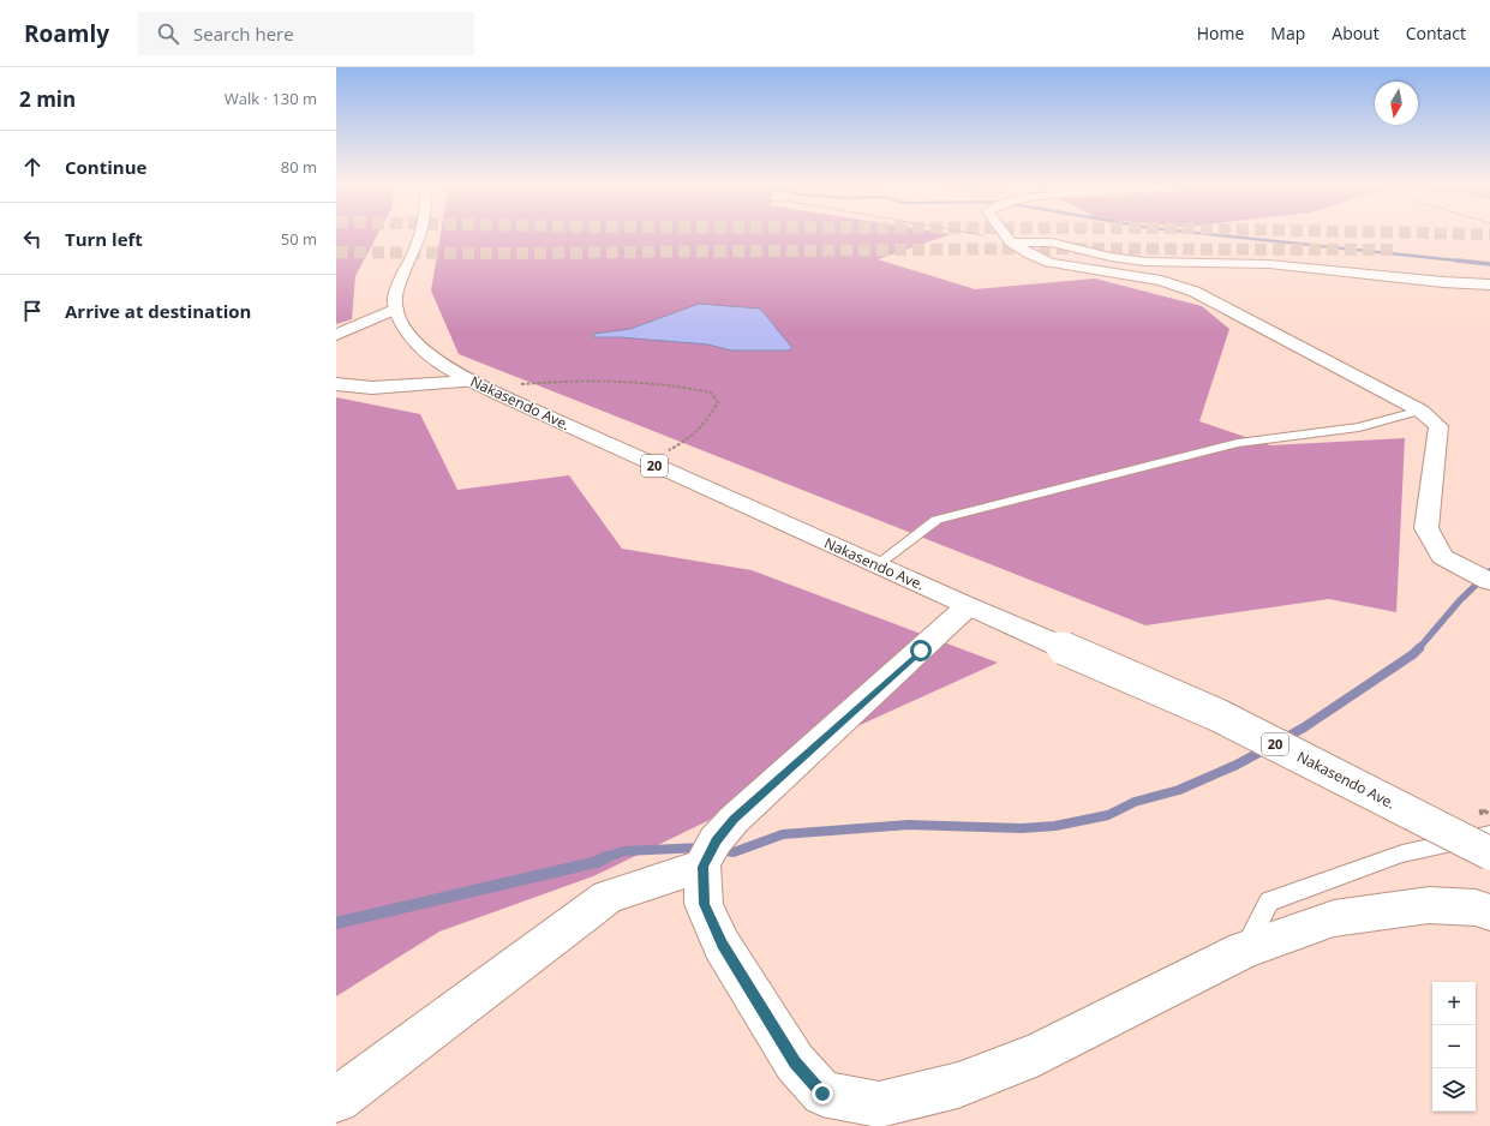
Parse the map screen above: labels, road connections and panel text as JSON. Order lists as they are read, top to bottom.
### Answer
{
  "streets": {
    "main road": ["Nakasendo Ave.", "20"]
  },
  "north": "bottom",
  "page": {
    "header": "Roamly",
    "search": "Search here",
    "nav": [
      "Home",
      "Map",
      "About",
      "Contact"
    ],
    "heading": ["2 min", "Walk · 130 m"],
    "list": [
      ["Continue", "80 m"],
      ["Turn left", "50 m"],
      "Arrive at destination"
    ],
    "map_buttons": ["+", "−"]
  }
}
